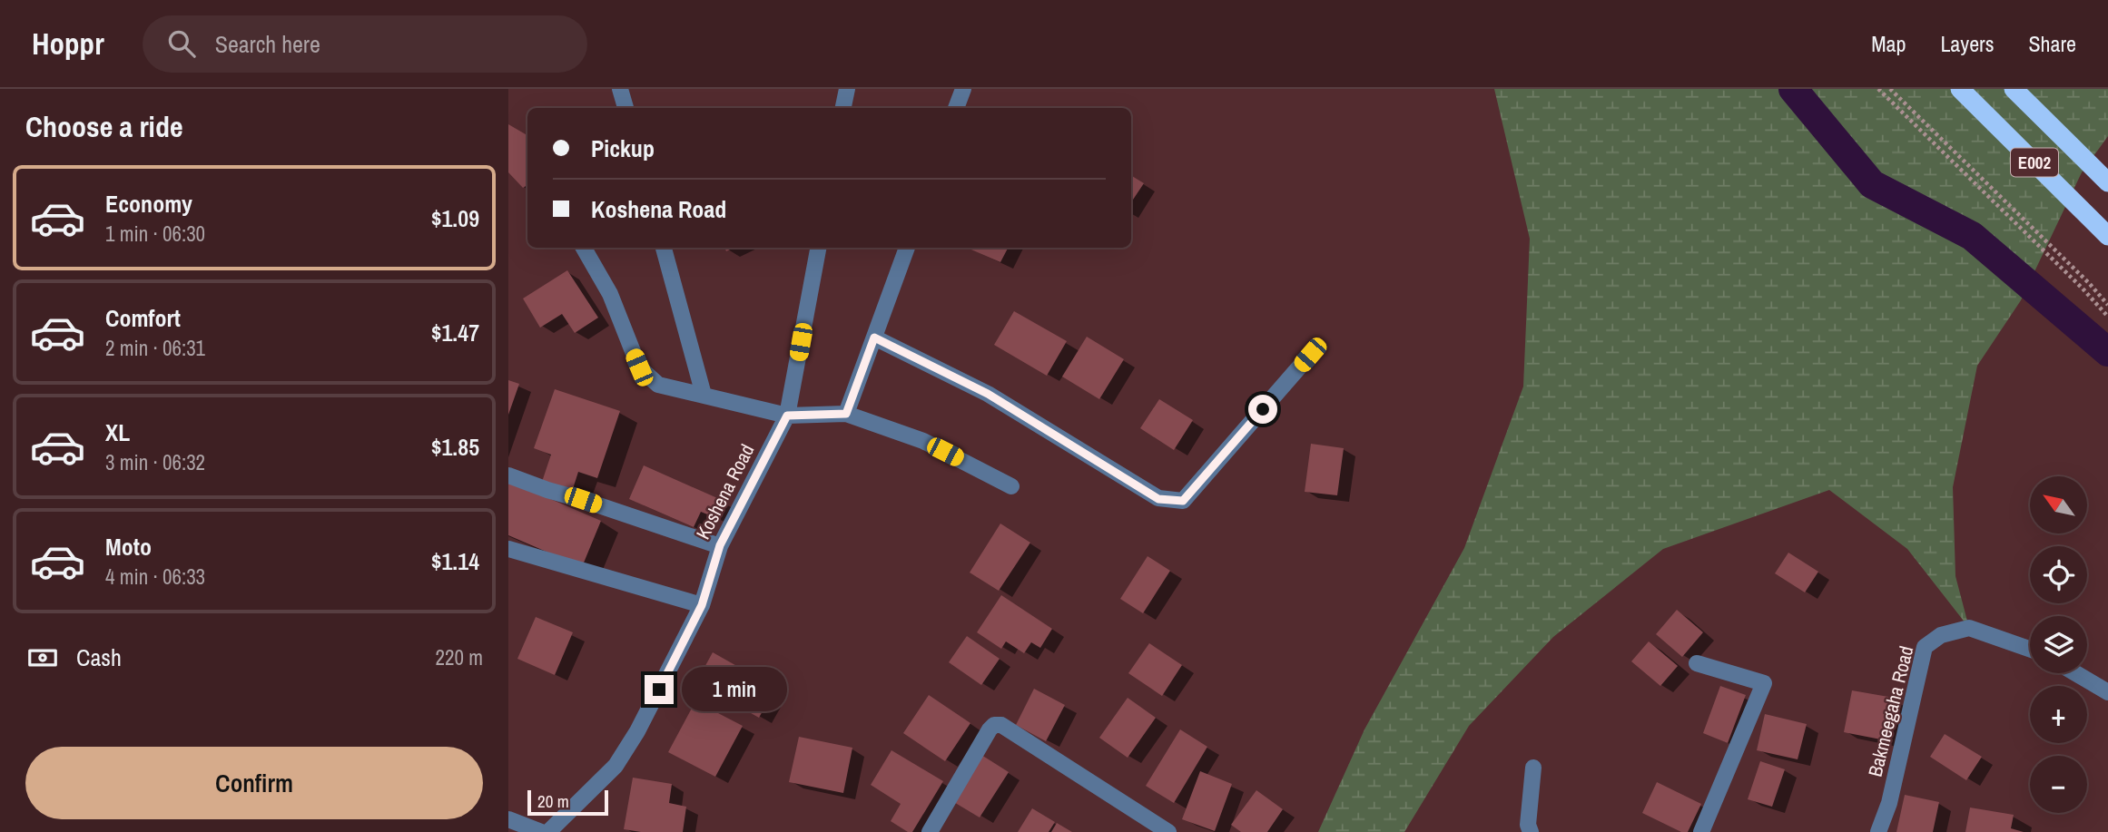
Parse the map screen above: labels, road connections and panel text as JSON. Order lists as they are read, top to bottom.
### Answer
{
  "streets": {
    "highway": ["E002"],
    "street": ["Koshena Road", "Bakmeegaha Road"]
  },
  "scale_bar": "20 m",
  "north": "top left",
  "page": {
    "header": "Hoppr",
    "search": "Search here",
    "nav": ["Map", "Layers", "Share"],
    "heading": "Choose a ride",
    "banner": ["Pickup", "Koshena Road"],
    "list": [
      {
        "name": "Economy",
        "note": "1 min · 06:30",
        "value": "$1.09"
      },
      {
        "name": "Comfort",
        "note": "2 min · 06:31",
        "value": "$1.47"
      },
      {
        "name": "XL",
        "note": "3 min · 06:32",
        "value": "$1.85"
      },
      {
        "name": "Moto",
        "note": "4 min · 06:33",
        "value": "$1.14"
      }
    ],
    "map_buttons": ["+", "−"],
    "pay": ["Cash", "220 m"],
    "bubble": "1 min",
    "buttons": "Confirm",
    "scale": "20 m"
  }
}
